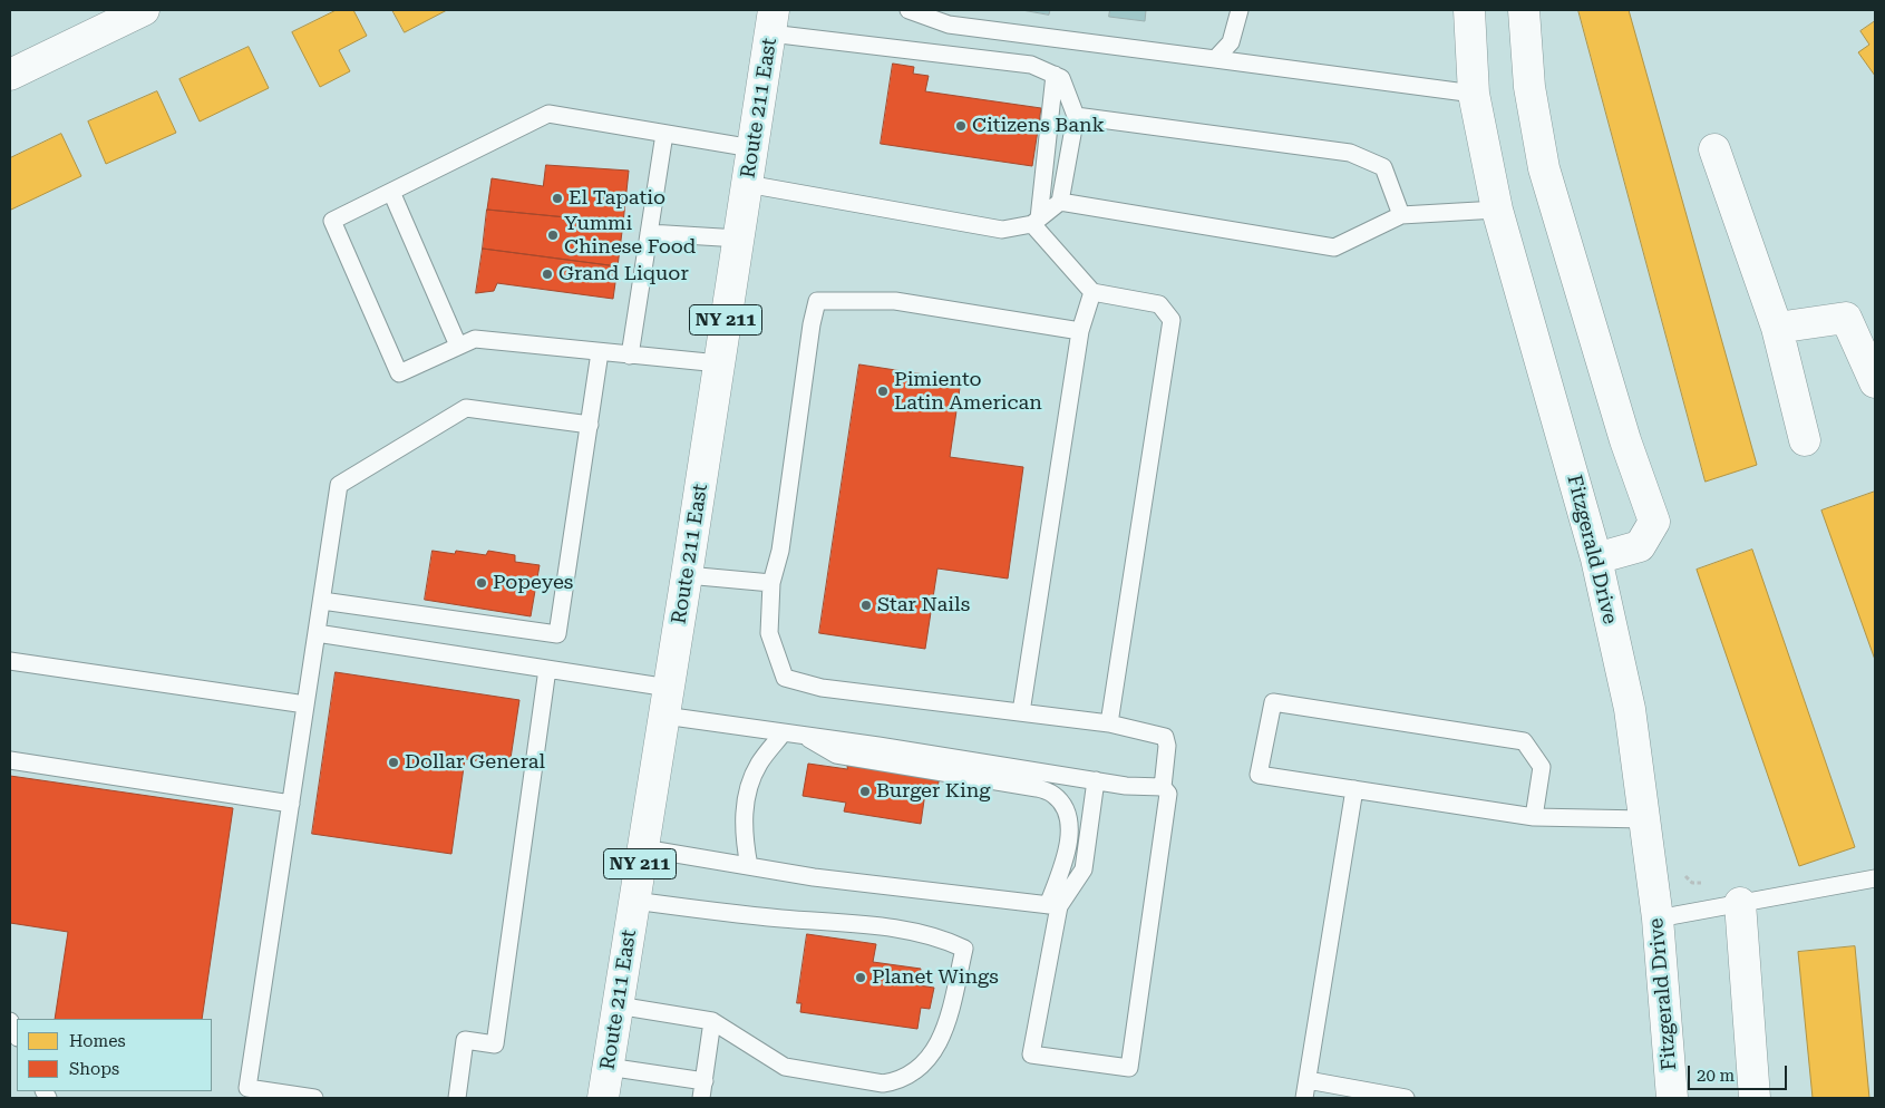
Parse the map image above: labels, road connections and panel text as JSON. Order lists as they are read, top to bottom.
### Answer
{
  "streets": {
    "street": ["Route 211 East", "NY 211", "Fitzgerald Drive"]
  },
  "places": [
    "Citizens Bank",
    "El Tapatio",
    "Yummi Chinese Food",
    "Grand Liquor",
    "Pimiento Latin American",
    "Popeyes",
    "Star Nails",
    "Dollar General",
    "Burger King",
    "Planet Wings"
  ],
  "legend": ["Homes", "Shops"],
  "scale_bar": "20 m"
}
